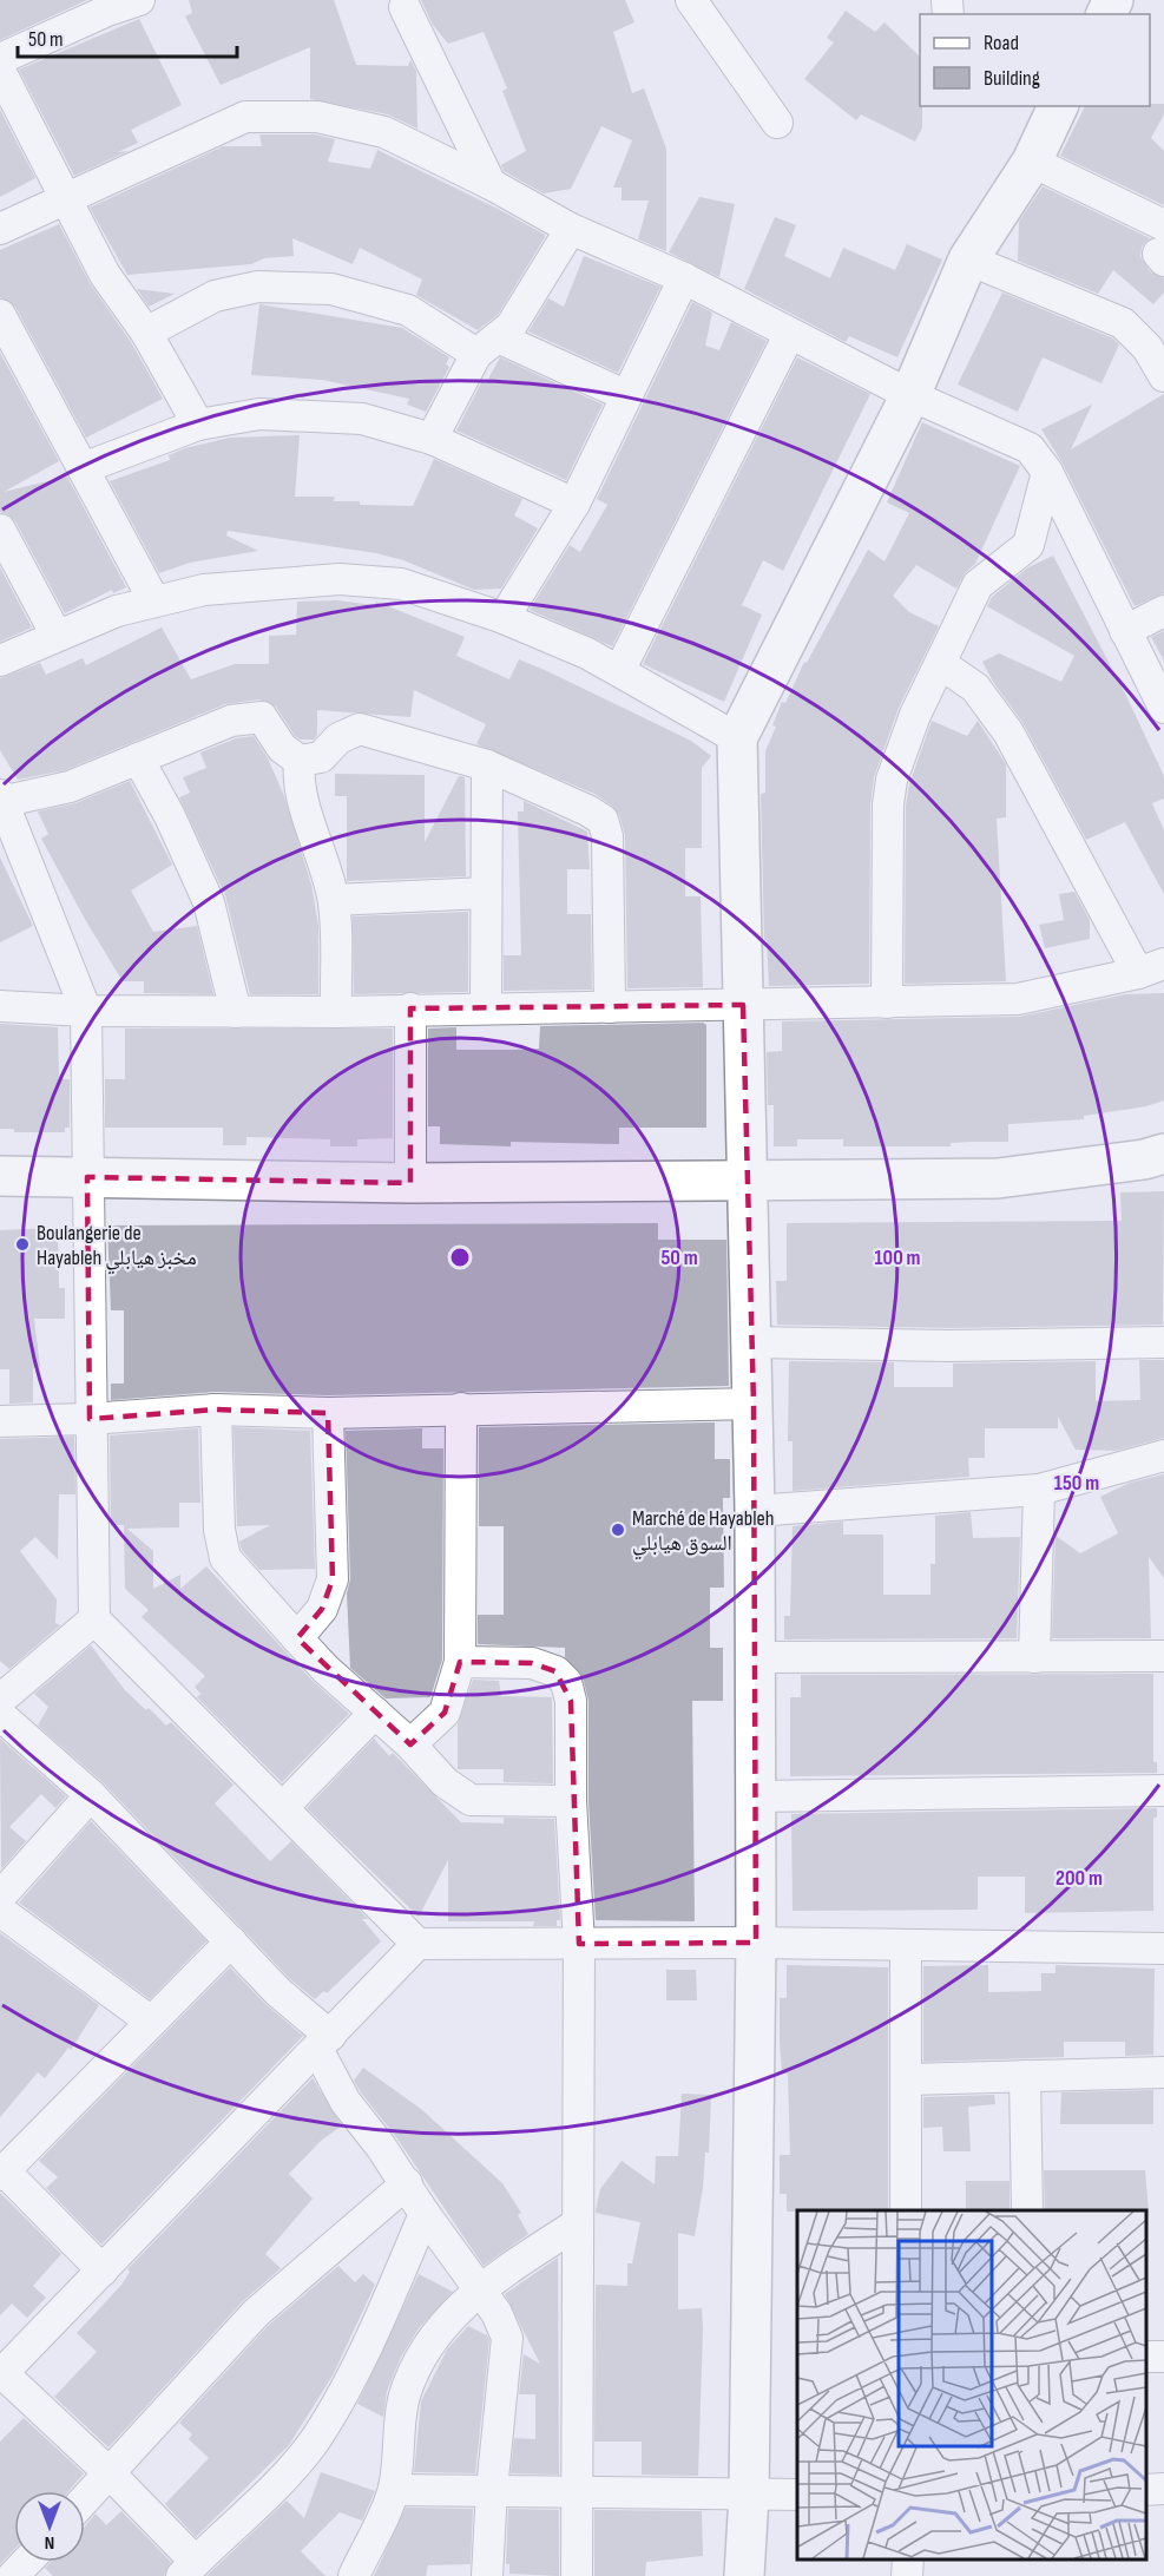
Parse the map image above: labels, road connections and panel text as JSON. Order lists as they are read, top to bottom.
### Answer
{
  "places": ["Boulangerie de Hayableh مخبز هيابلي", "Marché de Hayableh السوق هيابلي"],
  "legend": ["Road", "Building"],
  "scale_bar": "50 m",
  "north": "bottom",
  "rings": [
    "50 m",
    "100 m",
    "150 m",
    "200 m"
  ]
}
